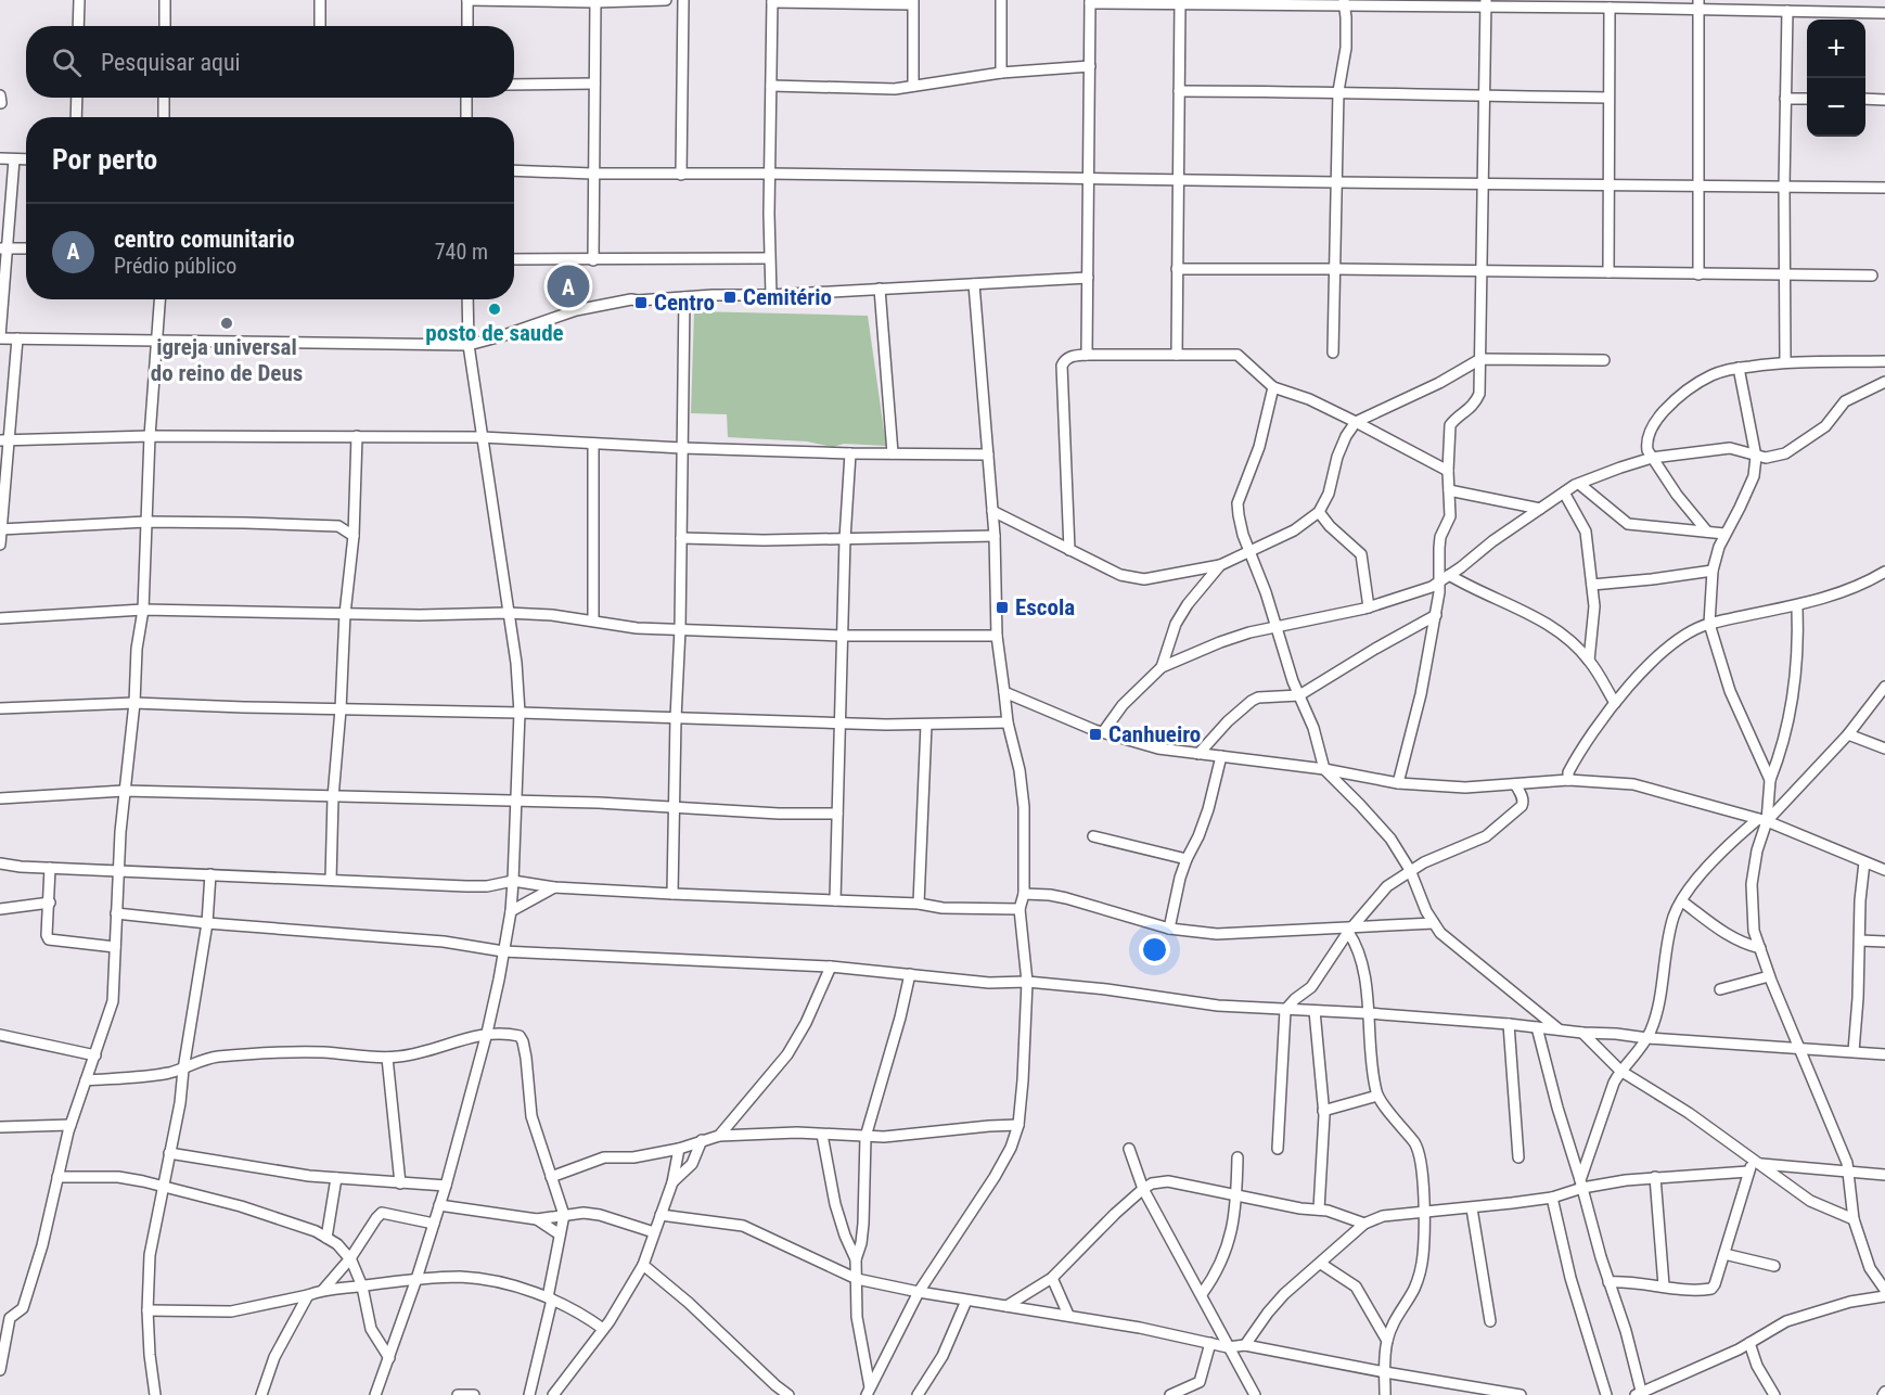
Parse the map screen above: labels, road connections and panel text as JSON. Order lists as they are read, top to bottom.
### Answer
{
  "places": {
    "transit": [
      "Cemitério",
      "Centro",
      "Escola",
      "Canhueiro"
    ],
    "other": ["posto de saude", "igreja universal do reino de Deus"]
  },
  "page": {
    "map_buttons": ["+", "−"],
    "search": "Pesquisar aqui",
    "heading": "Por perto",
    "list": [
      {
        "mark": "A",
        "name": "centro comunitario",
        "note": "Prédio público",
        "value": "740 m"
      }
    ],
    "pins": "A"
  }
}
